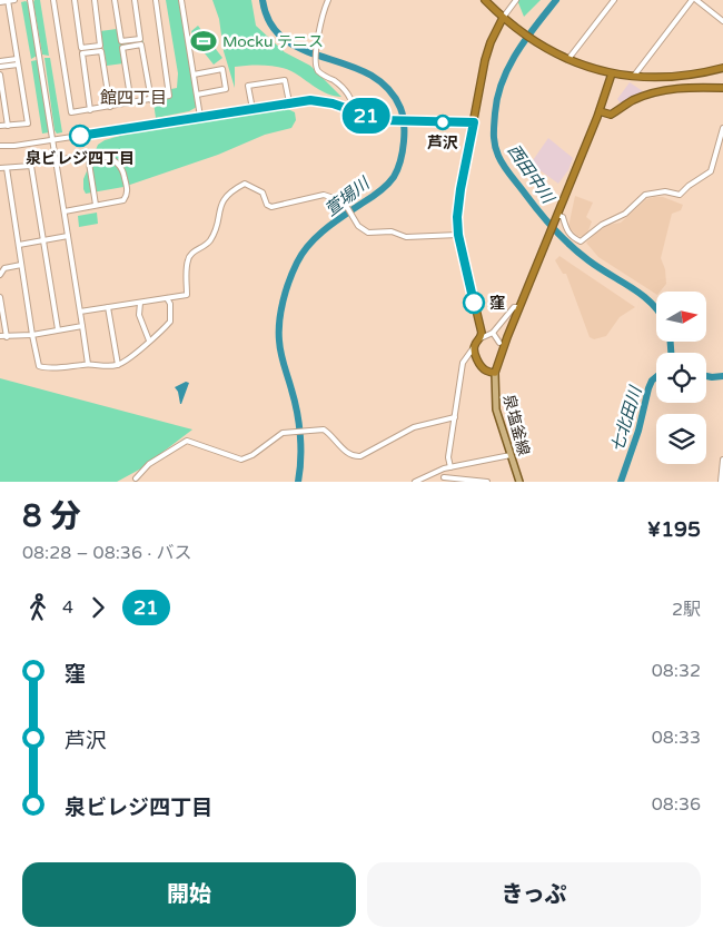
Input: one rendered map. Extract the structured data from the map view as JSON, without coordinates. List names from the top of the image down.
{
  "streets": {
    "main road": ["泉塩釜線"]
  },
  "districts": ["館四丁目"],
  "water": ["西田中川", "萱場川", "七北田川"],
  "places": {
    "sports": ["Mocku テニス"],
    "other": ["芦沢", "泉ビレジ四丁目", "窪"]
  },
  "lines": ["bus line 21"],
  "north": "right",
  "page": {
    "on_map": "21",
    "heading": ["8 分", "08:28 – 08:36 · バス", "¥195"],
    "legs": ["4", "21", "2駅"],
    "list": [
      {
        "name": "窪",
        "value": "08:32"
      },
      {
        "name": "芦沢",
        "value": "08:33"
      },
      {
        "name": "泉ビレジ四丁目",
        "value": "08:36"
      }
    ],
    "buttons": ["開始", "きっぷ"]
  }
}
